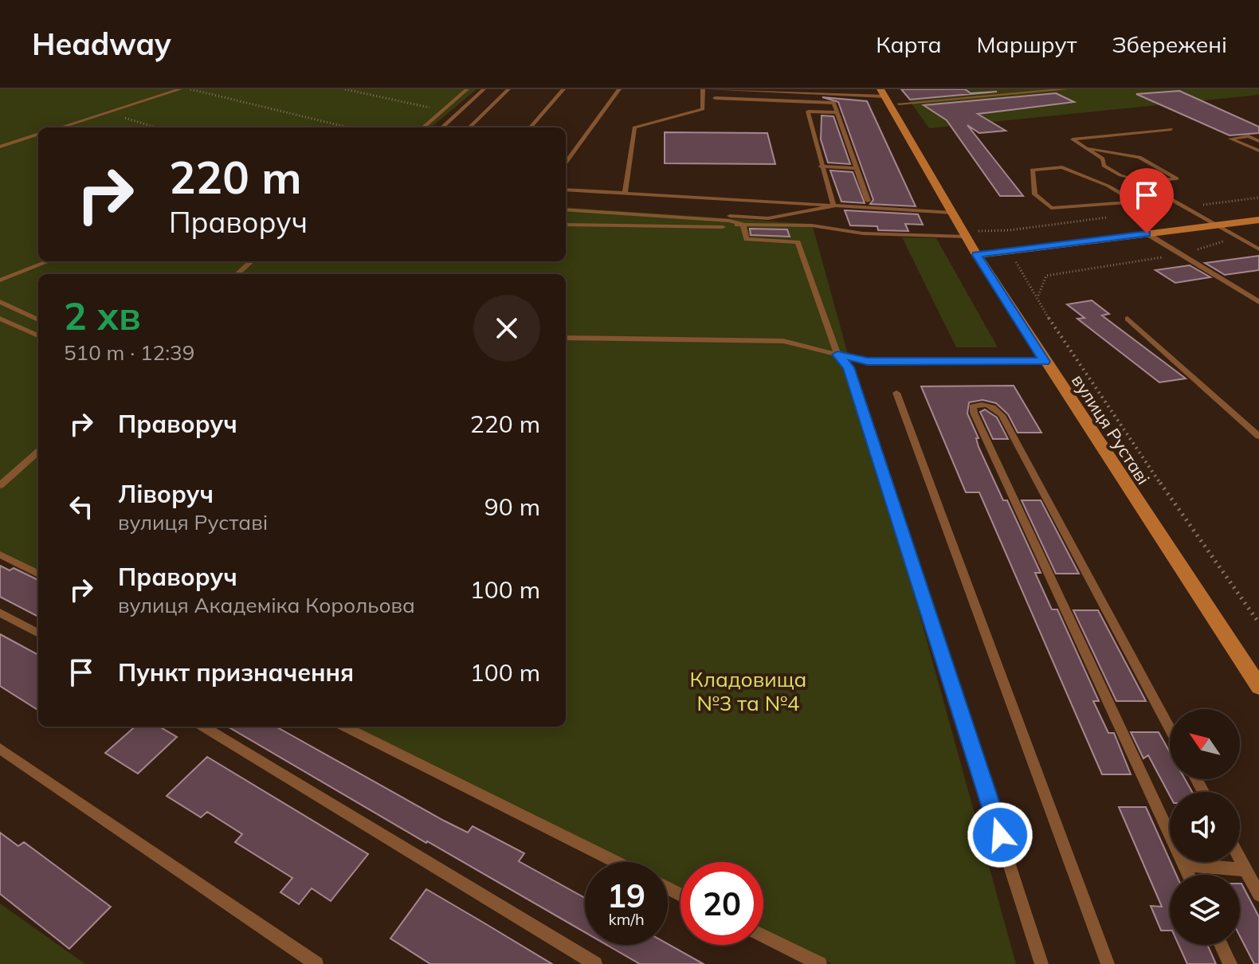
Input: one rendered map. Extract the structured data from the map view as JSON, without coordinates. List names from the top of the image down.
{
  "streets": {
    "main road": ["вулиця Руставі"]
  },
  "parks": ["Кладовища №3 та №4"],
  "north": "top left",
  "page": {
    "header": "Headway",
    "nav": ["Карта", "Маршрут", "Збережені"],
    "turn": ["220 m", "Праворуч"],
    "heading": ["2 хв", "510 m · 12:39"],
    "list": [
      {
        "name": "Праворуч",
        "value": "220 m"
      },
      {
        "name": "Ліворуч",
        "note": "вулиця Руставі",
        "value": "90 m"
      },
      {
        "name": "Праворуч",
        "note": "вулиця Академіка Корольова",
        "value": "100 m"
      },
      {
        "name": "Пункт призначення",
        "value": "100 m"
      }
    ],
    "speed": "19 km/h",
    "limit": "20"
  }
}
